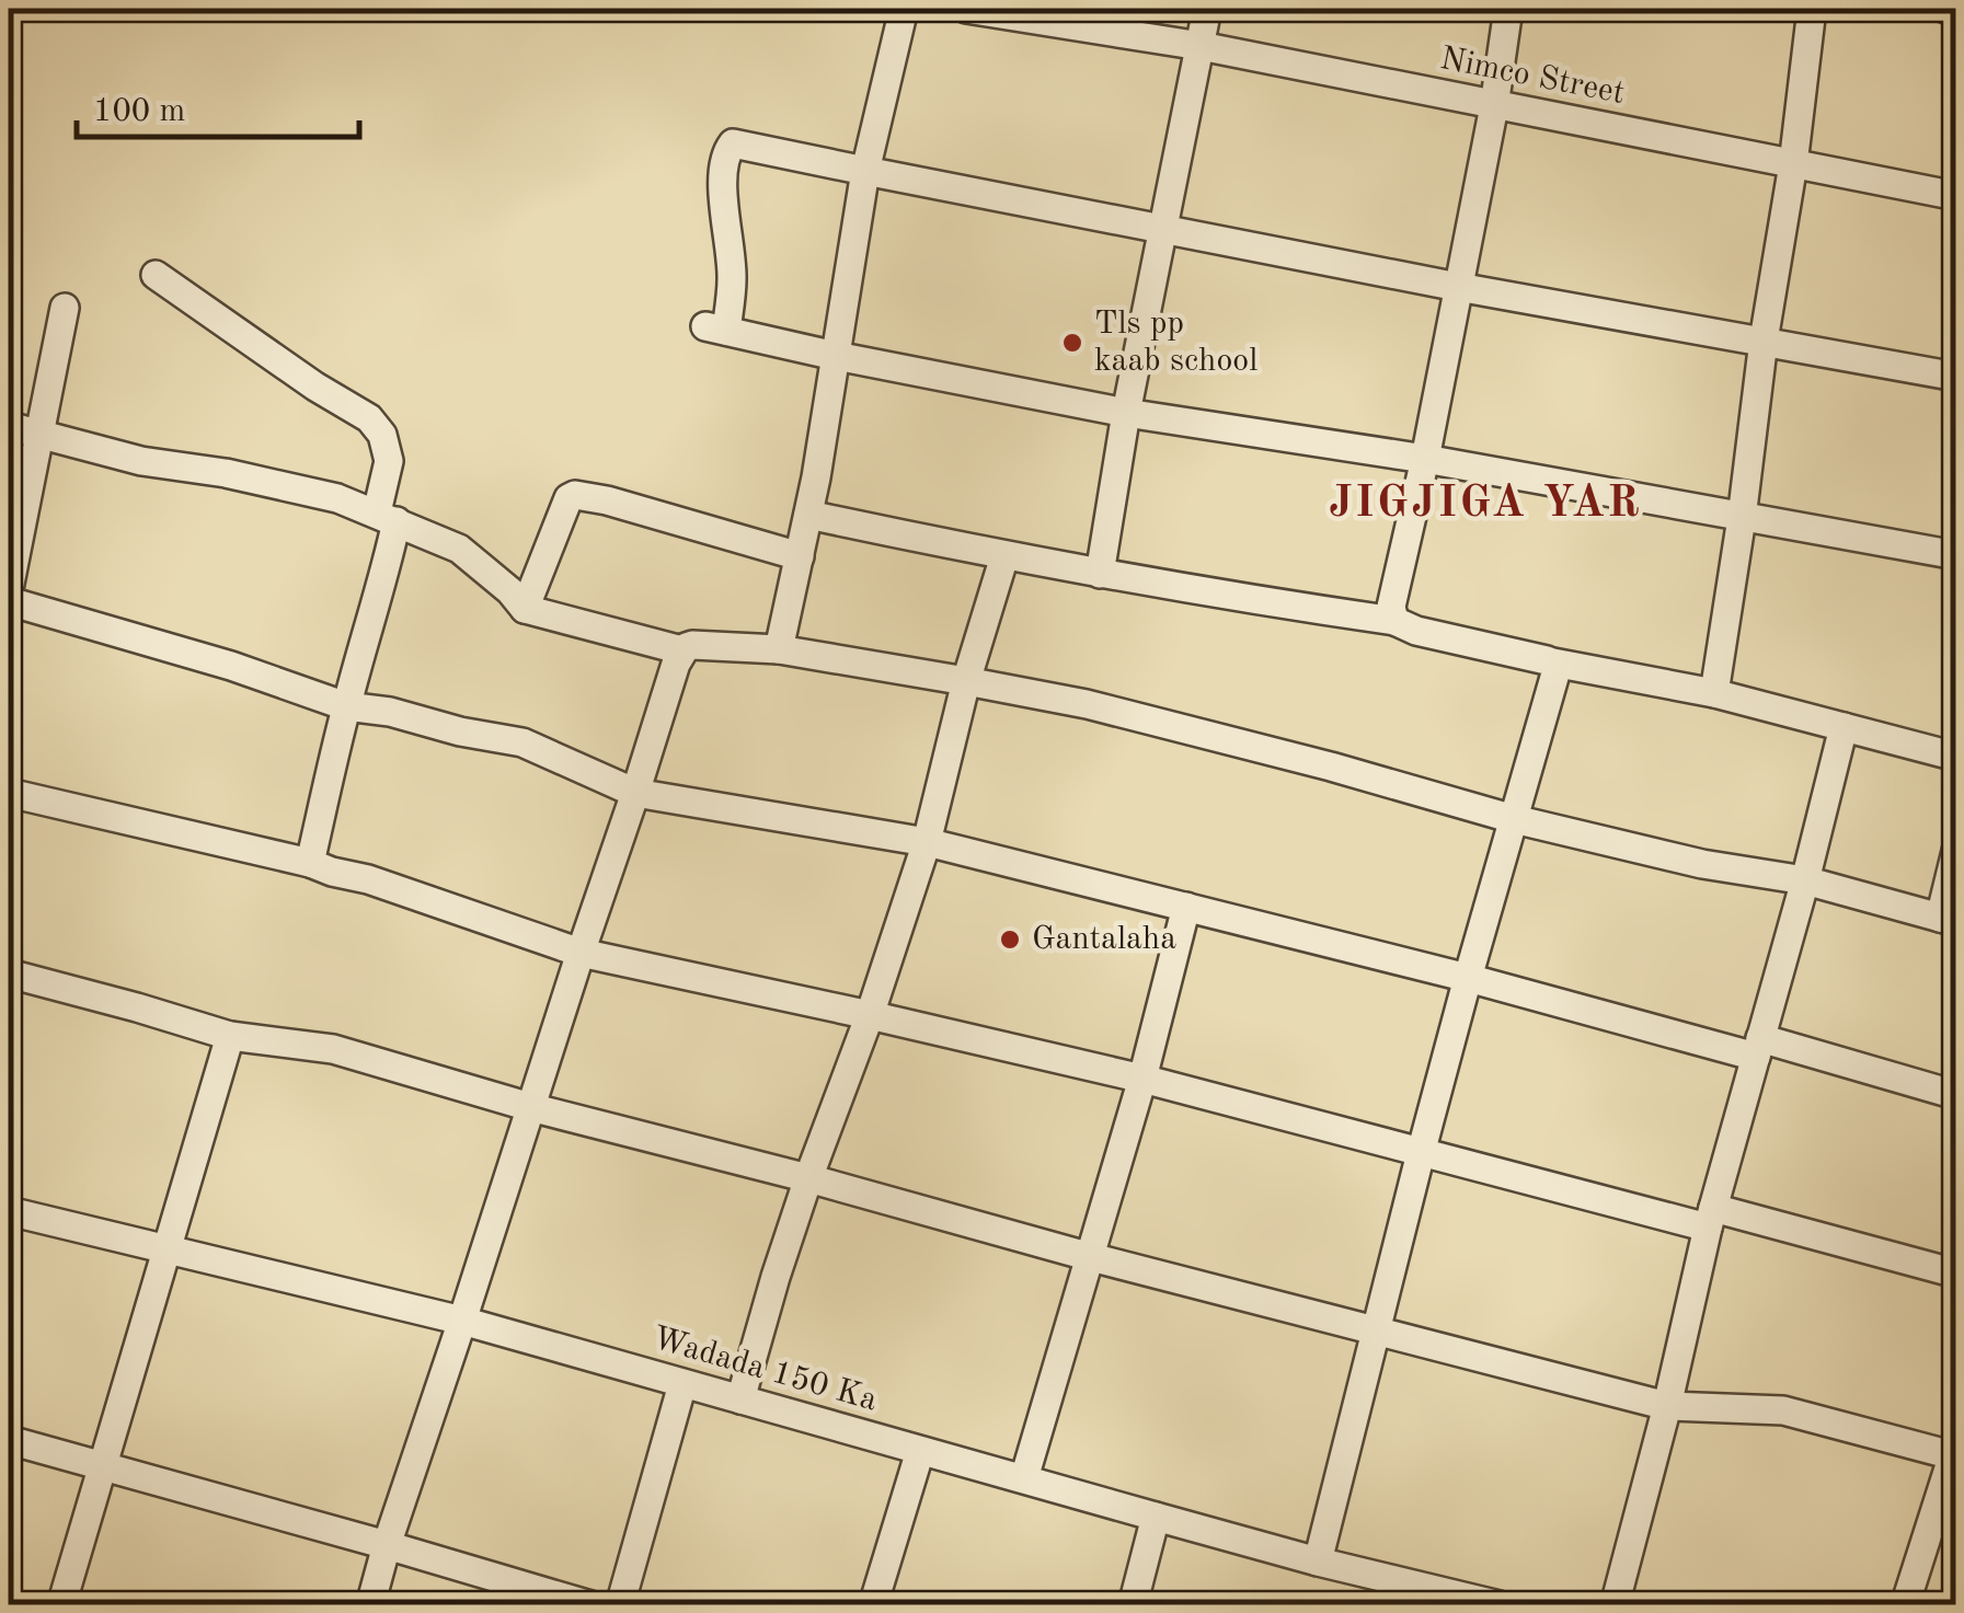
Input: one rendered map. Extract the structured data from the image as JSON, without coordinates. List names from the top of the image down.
{
  "streets": {
    "street": ["Nimco Street", "Wadada 150 Ka"]
  },
  "districts": ["JIGJIGA YAR"],
  "places": ["Tls pp kaab school", "Gantalaha"],
  "scale_bar": "100 m"
}
